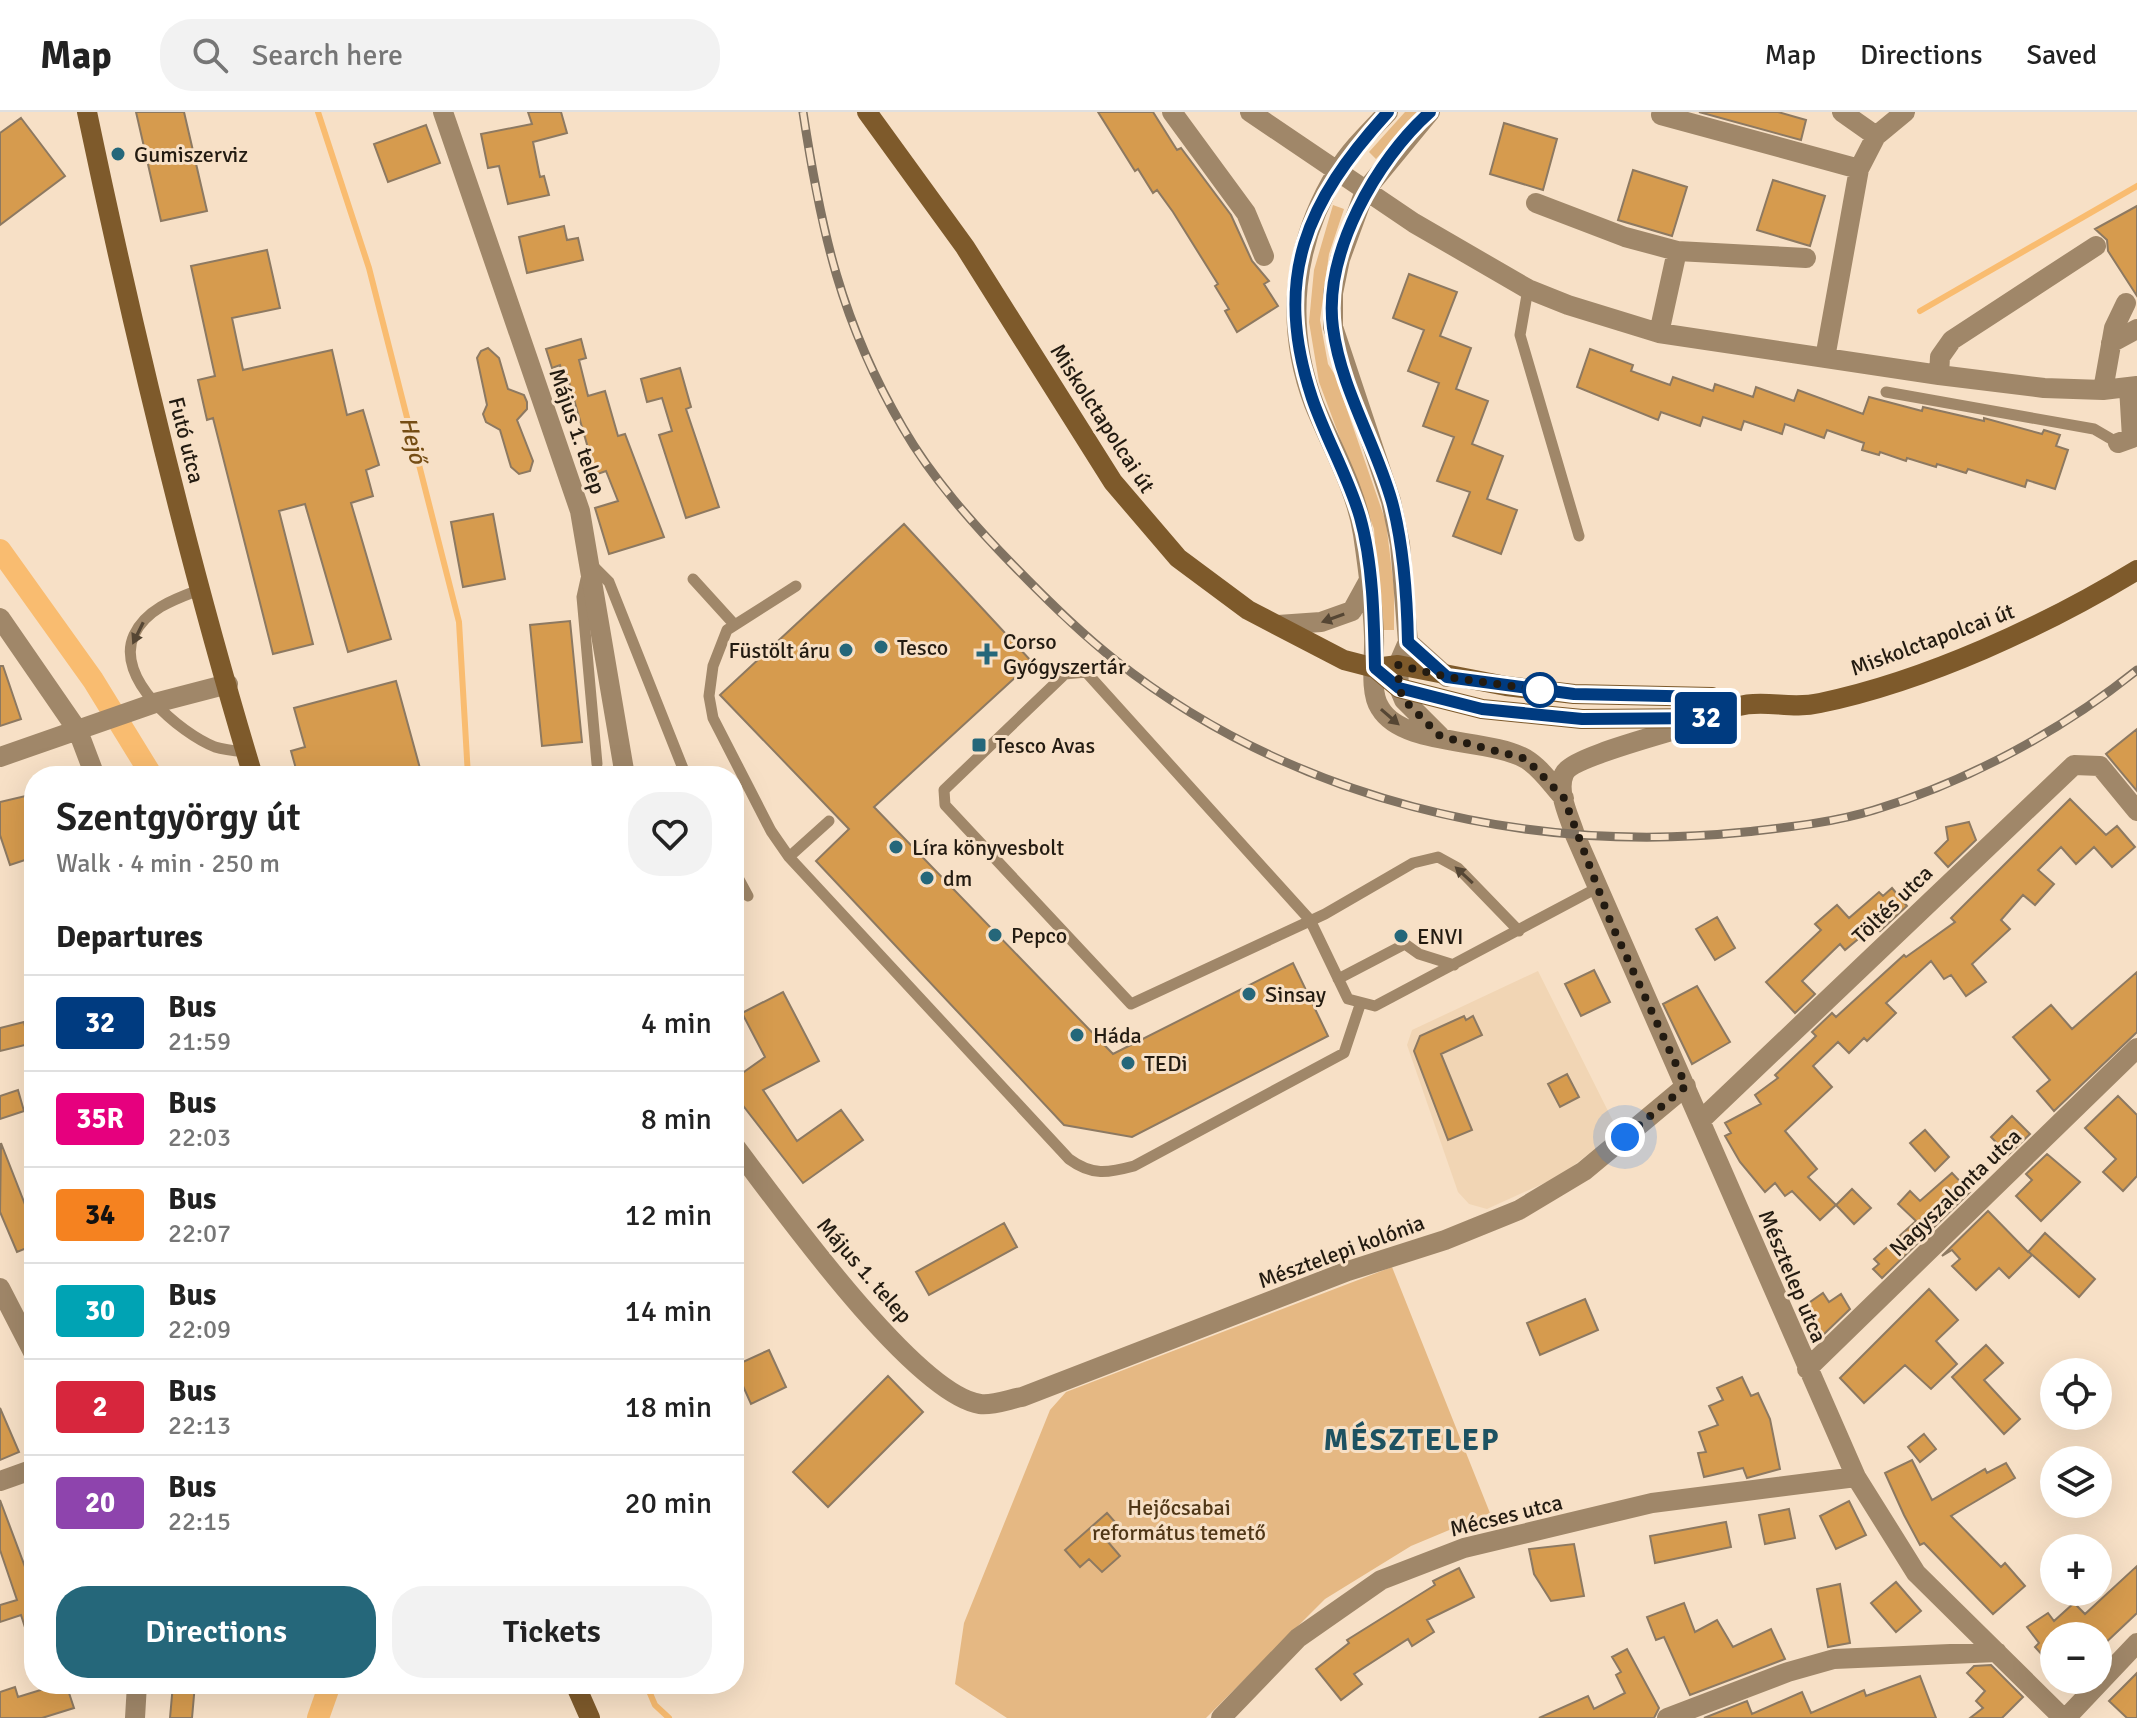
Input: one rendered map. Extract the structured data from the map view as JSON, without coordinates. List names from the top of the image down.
{
  "streets": {
    "street": [
      "Miskolctapolcai út",
      "Május 1. telep",
      "Futó utca",
      "Töltés utca",
      "Nagyszalonta utca",
      "Mésztelepi kolónia",
      "Mésztelep utca",
      "Mécses utca"
    ]
  },
  "crossings": [
    ["Miskolctapolcai út", "Mésztelep utca"],
    ["Május 1. telep", "Mésztelepi kolónia"],
    ["Töltés utca", "Mésztelep utca"],
    ["Nagyszalonta utca", "Mésztelep utca"],
    ["Mésztelepi kolónia", "Mésztelep utca"],
    ["Mésztelep utca", "Mécses utca"]
  ],
  "districts": ["MÉSZTELEP"],
  "water": ["Hejő"],
  "parks": ["Hejőcsabai református temető"],
  "places": {
    "other": [
      "Gumiszerviz",
      "Tesco",
      "Füstölt áru",
      "Líra könyvesbolt",
      "dm",
      "Pepco",
      "ENVI",
      "Sinsay",
      "Háda",
      "TEDi"
    ],
    "health": ["Corso Gyógyszertár"],
    "transit": ["Tesco Avas"]
  },
  "lines": ["bus line 32"],
  "page": {
    "header": "Map",
    "search": "Search here",
    "nav": ["Map", "Directions", "Saved"],
    "on_map": "32",
    "heading": [
      ["Szentgyörgy út", "Walk · 4 min · 250 m"],
      "Departures"
    ],
    "list": [
      {
        "mark": "32",
        "name": "Bus",
        "note": "21:59",
        "value": "4 min"
      },
      {
        "mark": "35R",
        "name": "Bus",
        "note": "22:03",
        "value": "8 min"
      },
      {
        "mark": "34",
        "name": "Bus",
        "note": "22:07",
        "value": "12 min"
      },
      {
        "mark": "30",
        "name": "Bus",
        "note": "22:09",
        "value": "14 min"
      },
      {
        "mark": "2",
        "name": "Bus",
        "note": "22:13",
        "value": "18 min"
      },
      {
        "mark": "20",
        "name": "Bus",
        "note": "22:15",
        "value": "20 min"
      }
    ],
    "map_buttons": ["+", "−"],
    "buttons": ["Directions", "Tickets"]
  }
}
